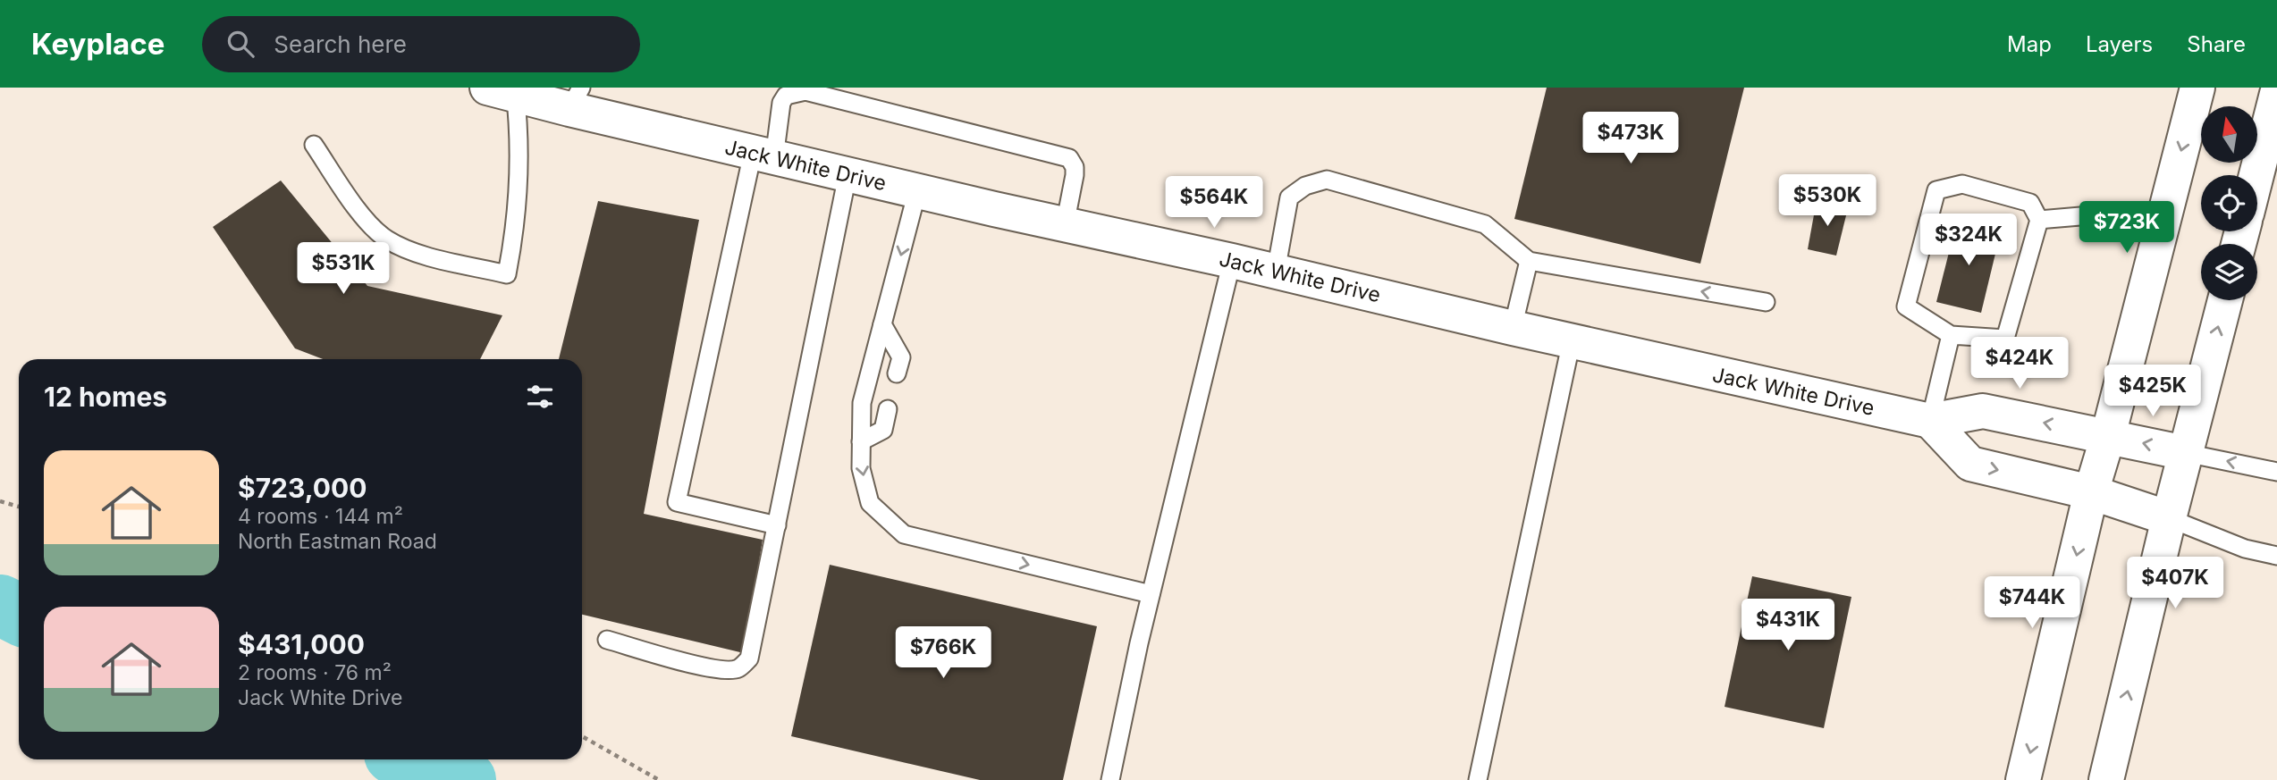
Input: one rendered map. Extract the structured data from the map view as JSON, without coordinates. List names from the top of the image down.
{
  "streets": {
    "street": ["Jack White Drive"]
  },
  "north": "top",
  "page": {
    "header": "Keyplace",
    "search": "Search here",
    "nav": ["Map", "Layers", "Share"],
    "price": [
      "$473K",
      "$530K",
      "$564K",
      "$723K",
      "$324K",
      "$531K",
      "$424K",
      "$425K",
      "$407K",
      "$744K",
      "$431K",
      "$766K"
    ],
    "heading": "12 homes",
    "list": [
      {
        "name": "$723,000",
        "note": "4 rooms · 144 m² · North Eastman Road"
      },
      {
        "name": "$431,000",
        "note": "2 rooms · 76 m² · Jack White Drive"
      }
    ]
  }
}
